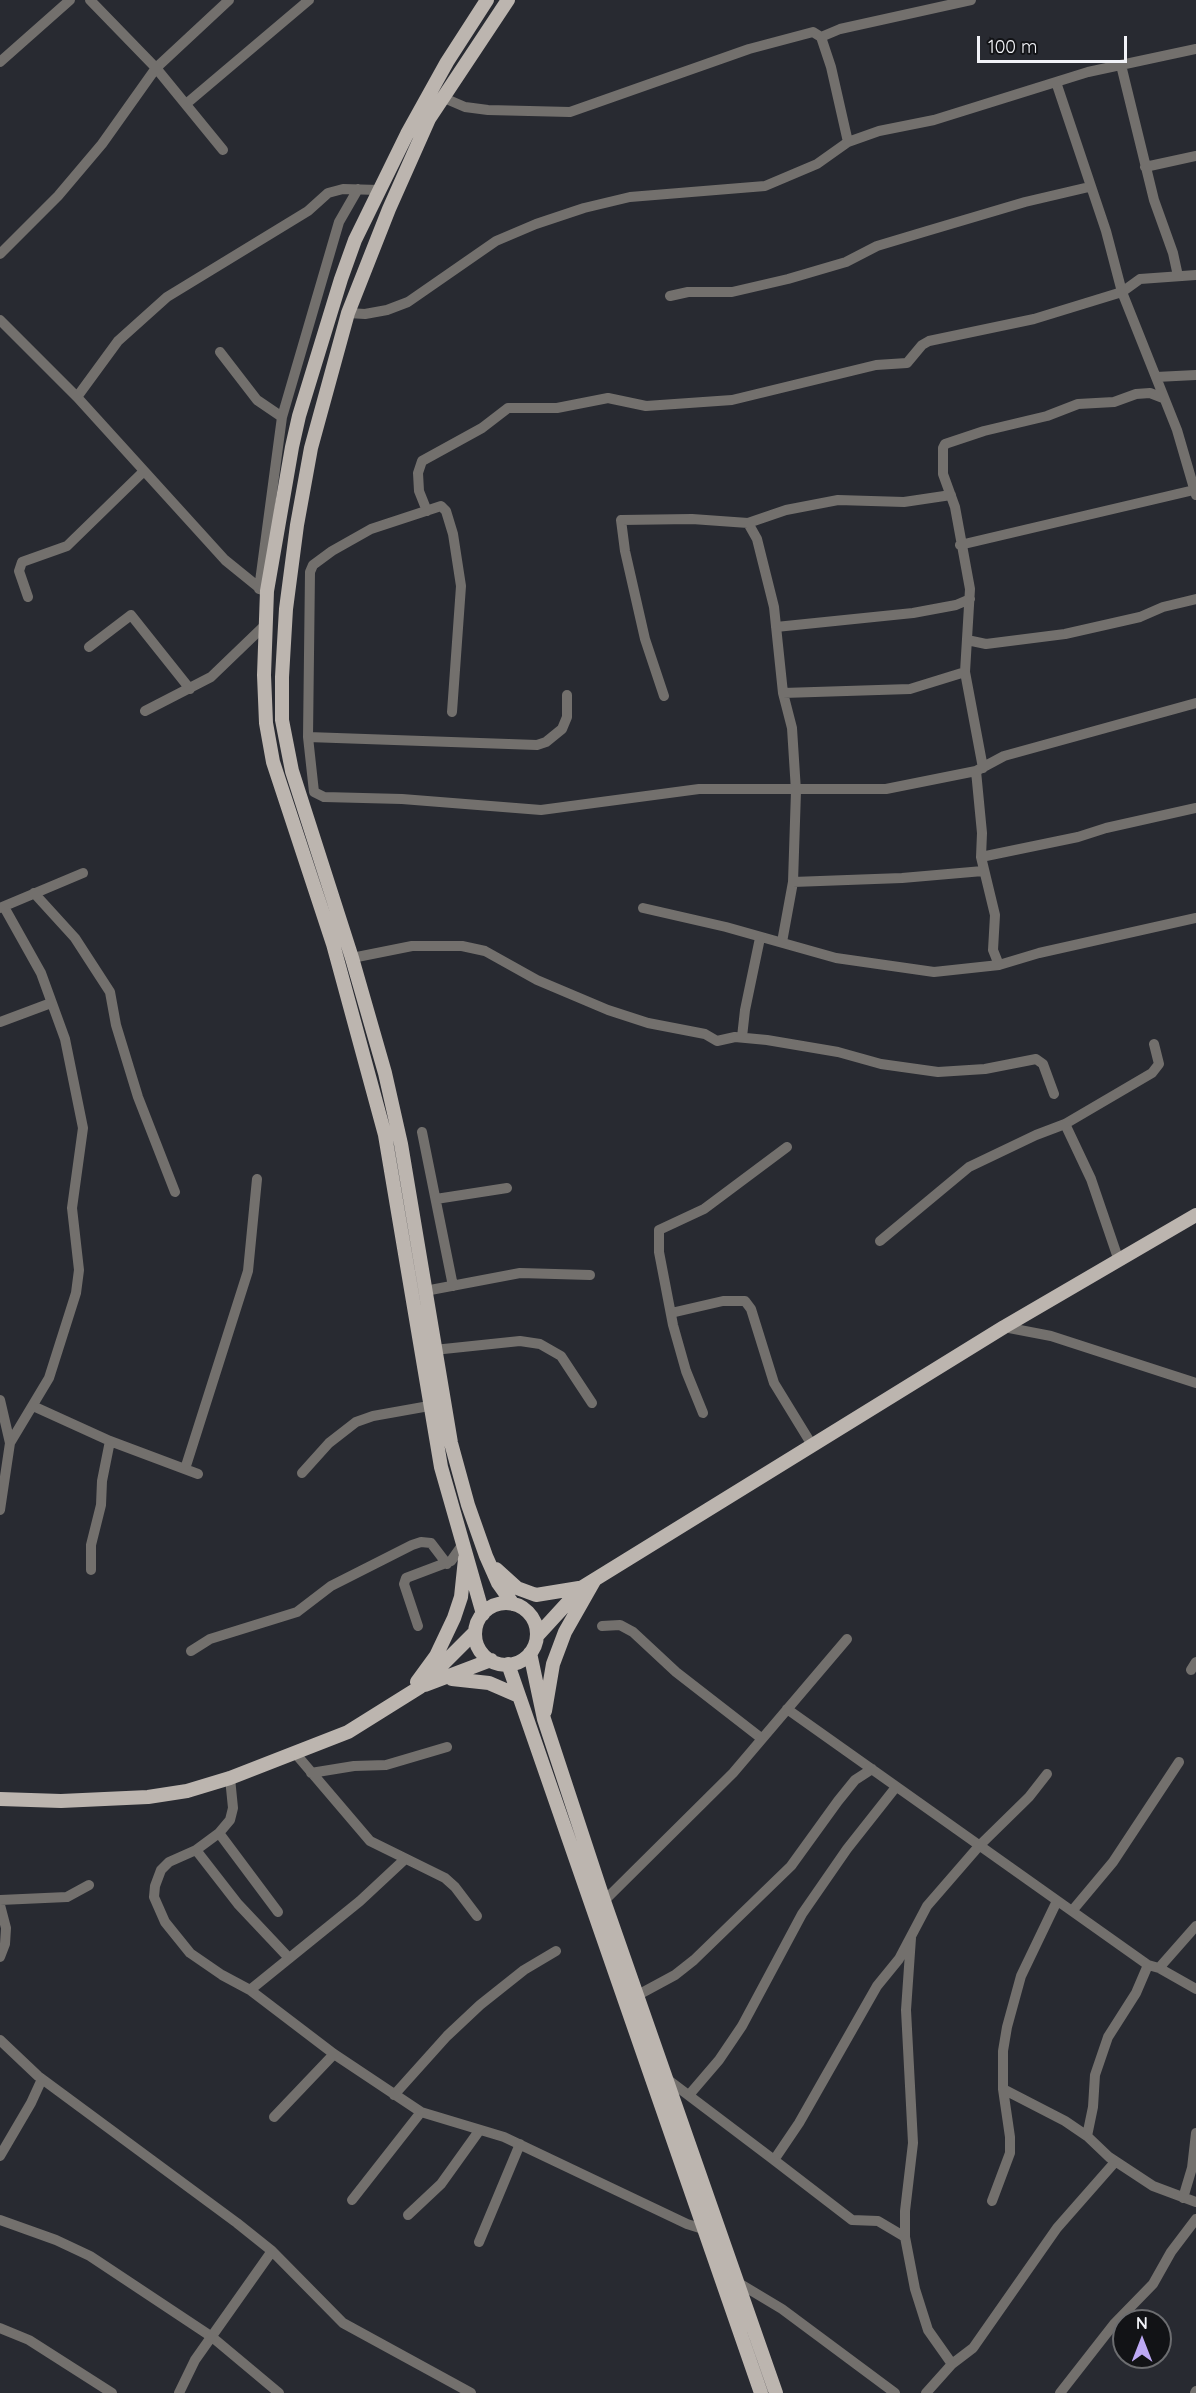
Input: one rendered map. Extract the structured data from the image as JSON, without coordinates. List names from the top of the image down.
{
  "scale_bar": "100 m",
  "north": "top"
}
